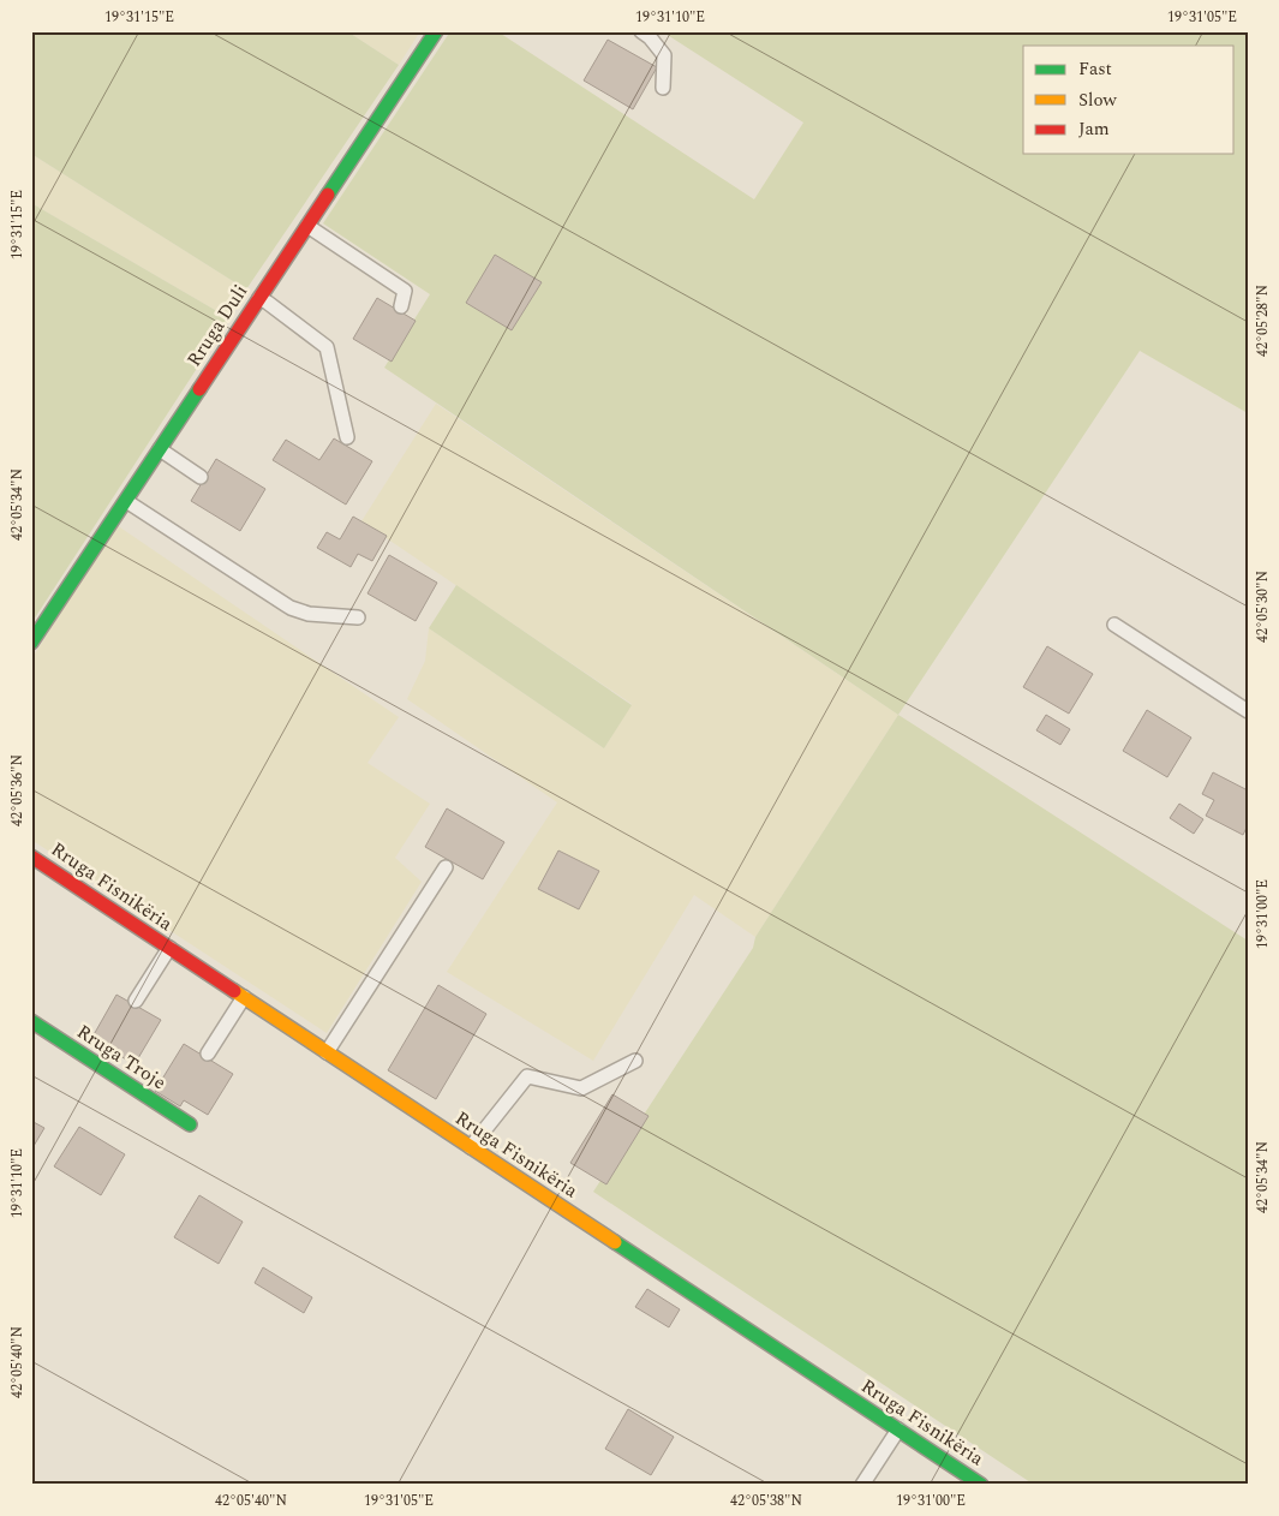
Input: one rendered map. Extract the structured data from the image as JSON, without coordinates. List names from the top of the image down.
{
  "streets": {
    "street": ["Rruga Duli", "Rruga Fisnikëria", "Rruga Troje"]
  },
  "legend": ["Fast", "Slow", "Jam"],
  "coordinates": [
    "19°31'15\"E",
    "19°31'10\"E",
    "19°31'05\"E",
    "42°05'28\"N",
    "42°05'34\"N",
    "42°05'30\"N",
    "42°05'36\"N",
    "19°31'00\"E",
    "42°05'40\"N",
    "42°05'38\"N"
  ]
}
